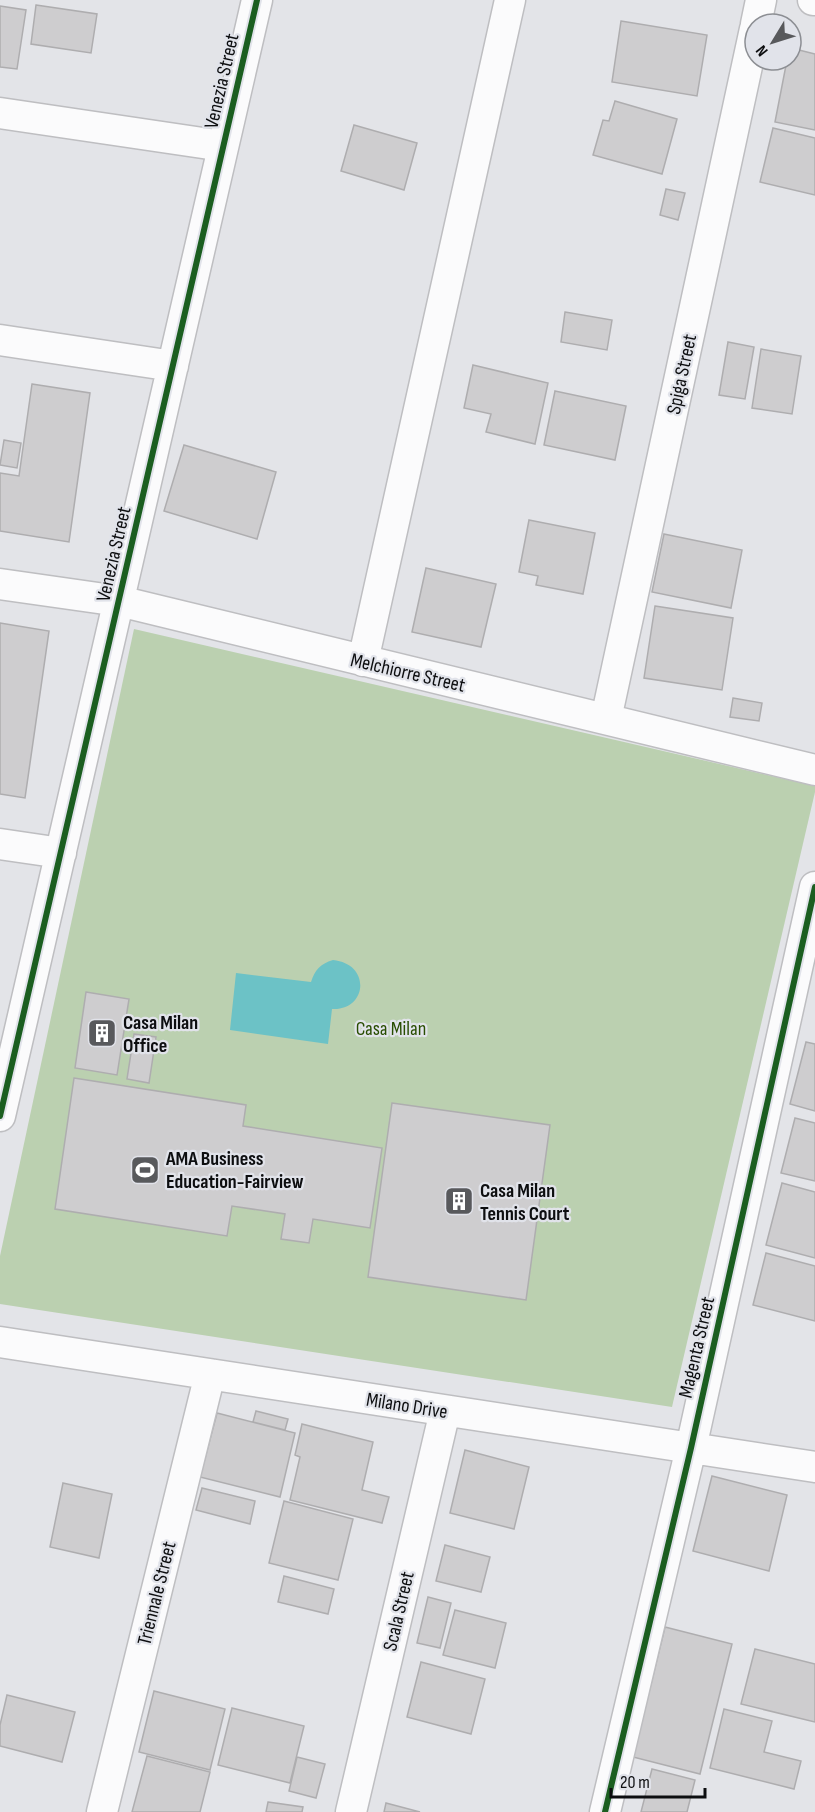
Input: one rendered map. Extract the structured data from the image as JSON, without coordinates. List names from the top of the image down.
{
  "streets": {
    "street": [
      "Venezia Street",
      "Spiga Street",
      "Melchiorre Street",
      "Magenta Street",
      "Milano Drive",
      "Triennale Street",
      "Scala Street"
    ]
  },
  "crossings": [
    ["Venezia Street", "Melchiorre Street"],
    ["Spiga Street", "Melchiorre Street"],
    ["Magenta Street", "Milano Drive"],
    ["Milano Drive", "Triennale Street"],
    ["Milano Drive", "Scala Street"]
  ],
  "parks": ["Casa Milan"],
  "places": {
    "building": ["Casa Milan Office", "Casa Milan Tennis Court"],
    "sports": ["AMA Business Education-Fairview"]
  },
  "scale_bar": "20 m",
  "north": "bottom left"
}
